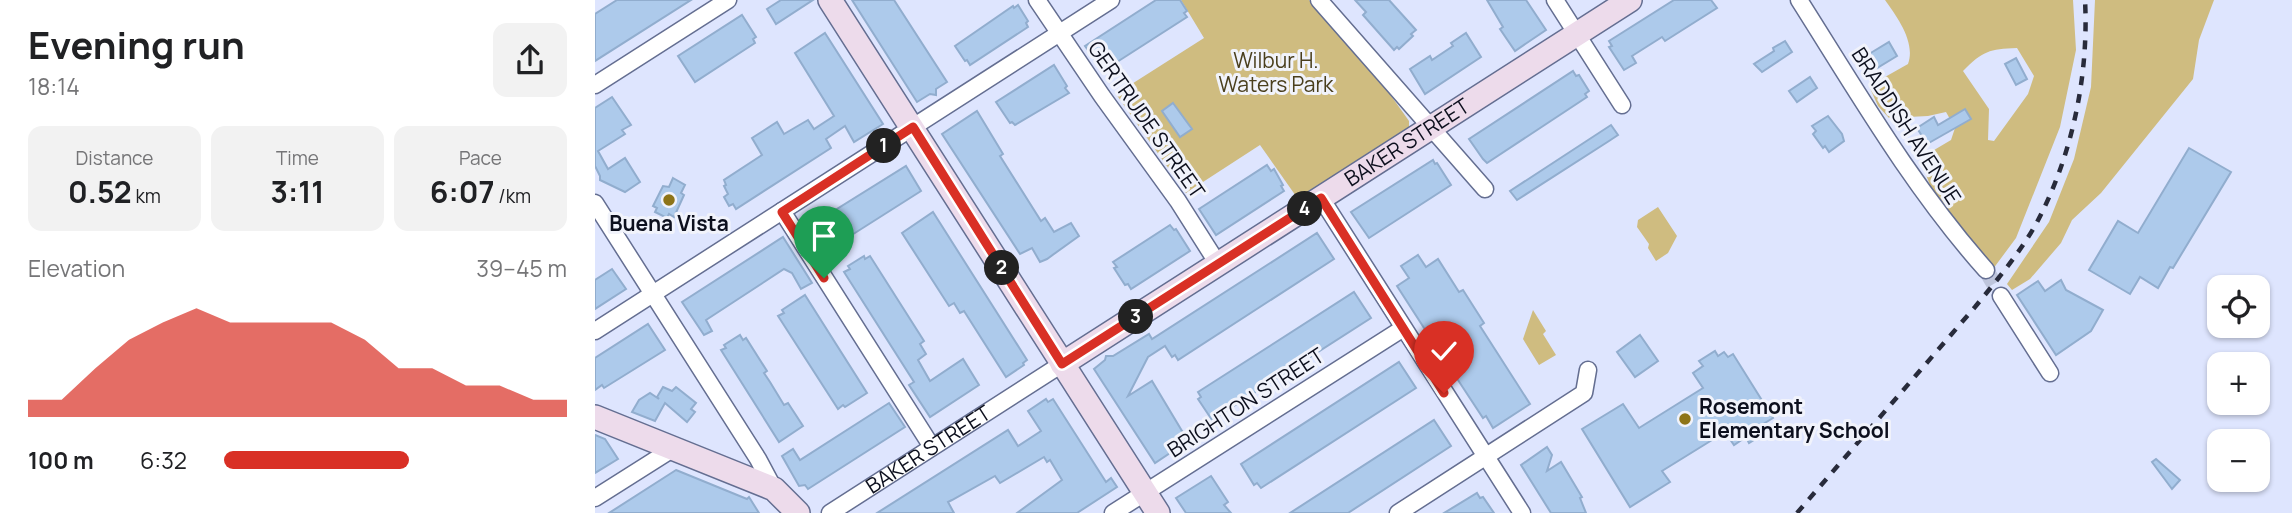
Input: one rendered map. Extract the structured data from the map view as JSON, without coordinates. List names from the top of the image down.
{
  "streets": {
    "street": [
      "GERTRUDE STREET",
      "BRADDISH AVENUE",
      "BAKER STREET",
      "BRIGHTON STREET"
    ]
  },
  "crossings": [
    ["GERTRUDE STREET", "BAKER STREET"]
  ],
  "parks": ["Wilbur H. Waters Park"],
  "places": ["Buena Vista", "Rosemont Elementary School"],
  "page": {
    "heading": ["Evening run", "18:14"],
    "stats": [
      ["Distance", "0.52 km"],
      ["Time", "3:11"],
      ["Pace", "6:07 /km"]
    ],
    "pins": [
      "1",
      "4",
      "2",
      "3"
    ],
    "chart": ["Elevation", "39–45 m"],
    "map_buttons": ["+", "−"],
    "list": [
      {
        "name": "100 m",
        "note": "6:32"
      }
    ]
  }
}
